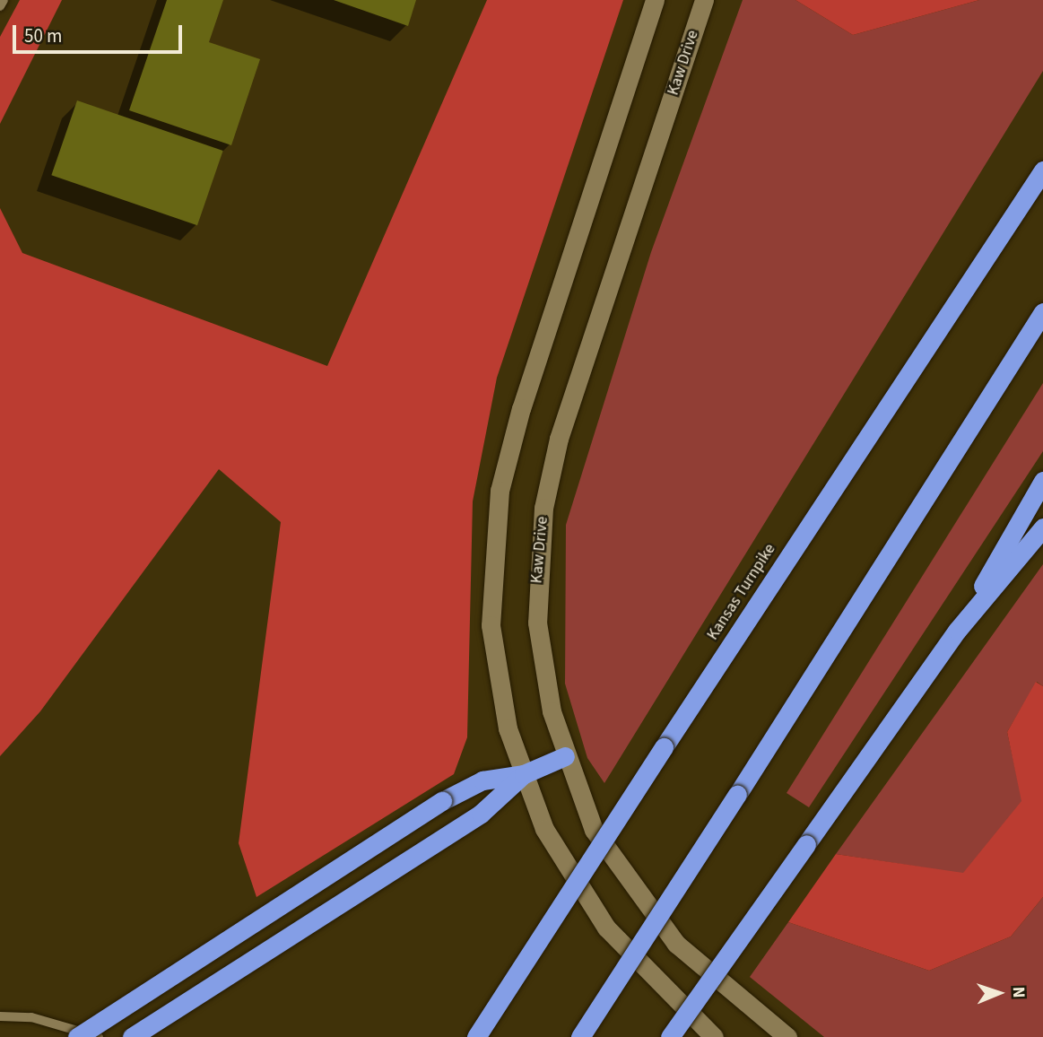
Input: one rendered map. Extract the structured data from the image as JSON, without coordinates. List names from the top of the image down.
{
  "streets": {
    "highway": ["Kansas Turnpike"],
    "main road": ["Kaw Drive"]
  },
  "scale_bar": "50 m",
  "north": "right"
}
